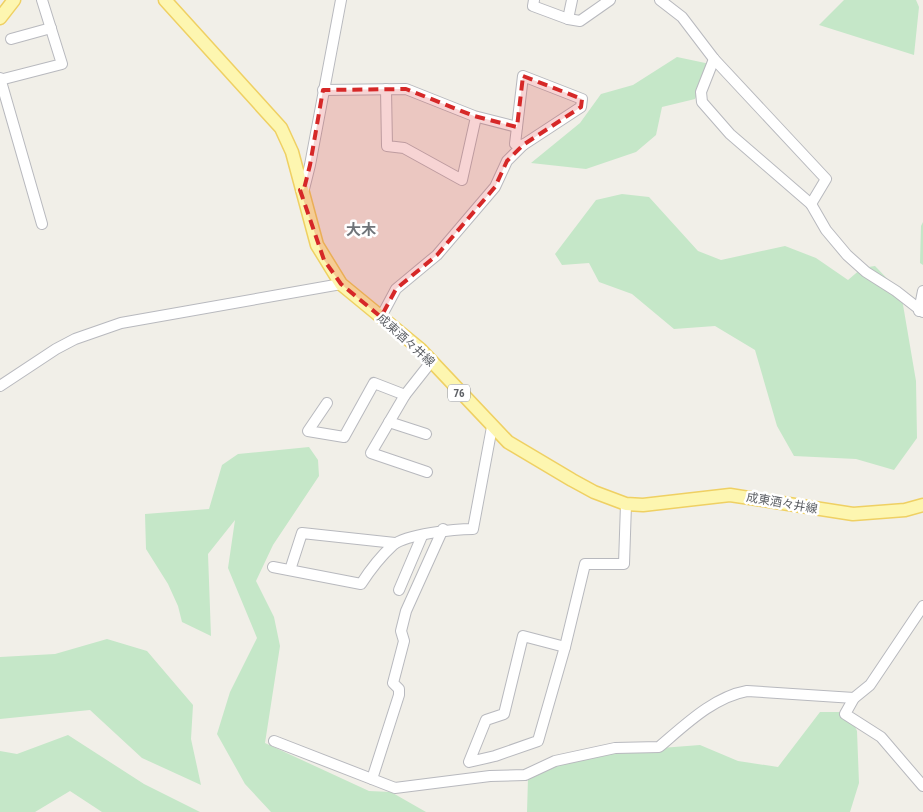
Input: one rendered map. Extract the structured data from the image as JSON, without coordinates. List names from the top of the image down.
{
  "streets": {
    "main road": ["成東酒々井線", "76"]
  },
  "districts": ["大木"]
}
